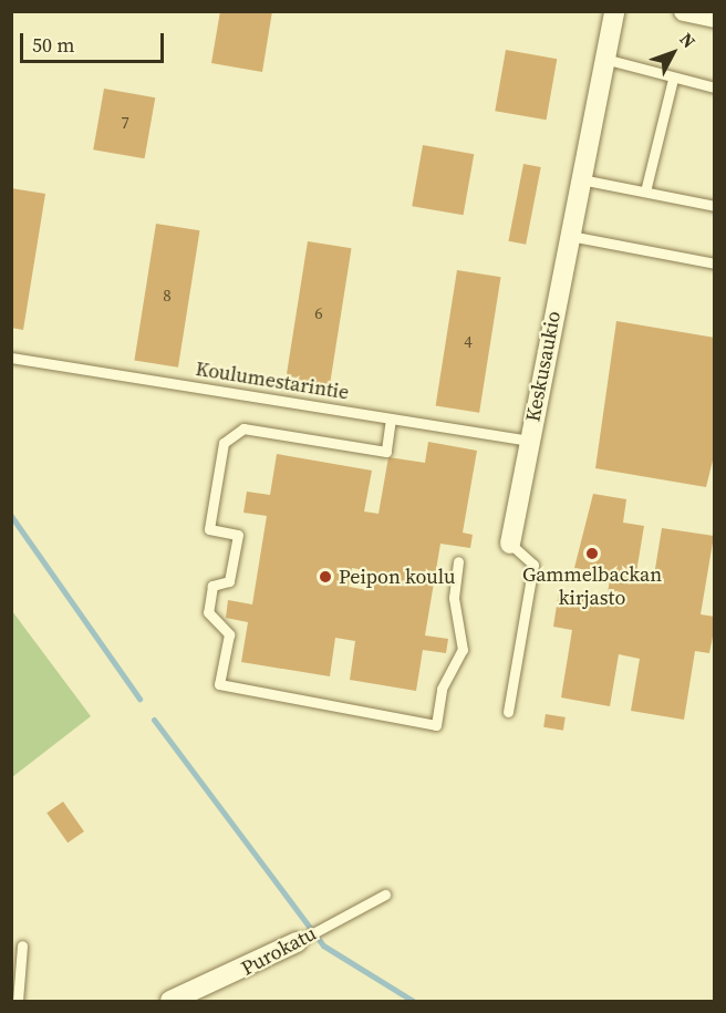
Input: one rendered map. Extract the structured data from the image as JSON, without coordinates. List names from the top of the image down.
{
  "streets": {
    "street": ["Keskusaukio", "Purokatu"],
    "lane": ["Koulumestarintie"]
  },
  "crossings": [
    ["Keskusaukio", "Koulumestarintie"]
  ],
  "places": ["Gammelbackan kirjasto", "Peipon koulu"],
  "house_numbers": [
    "7",
    "8",
    "6",
    "4"
  ],
  "scale_bar": "50 m",
  "north": "top right"
}
